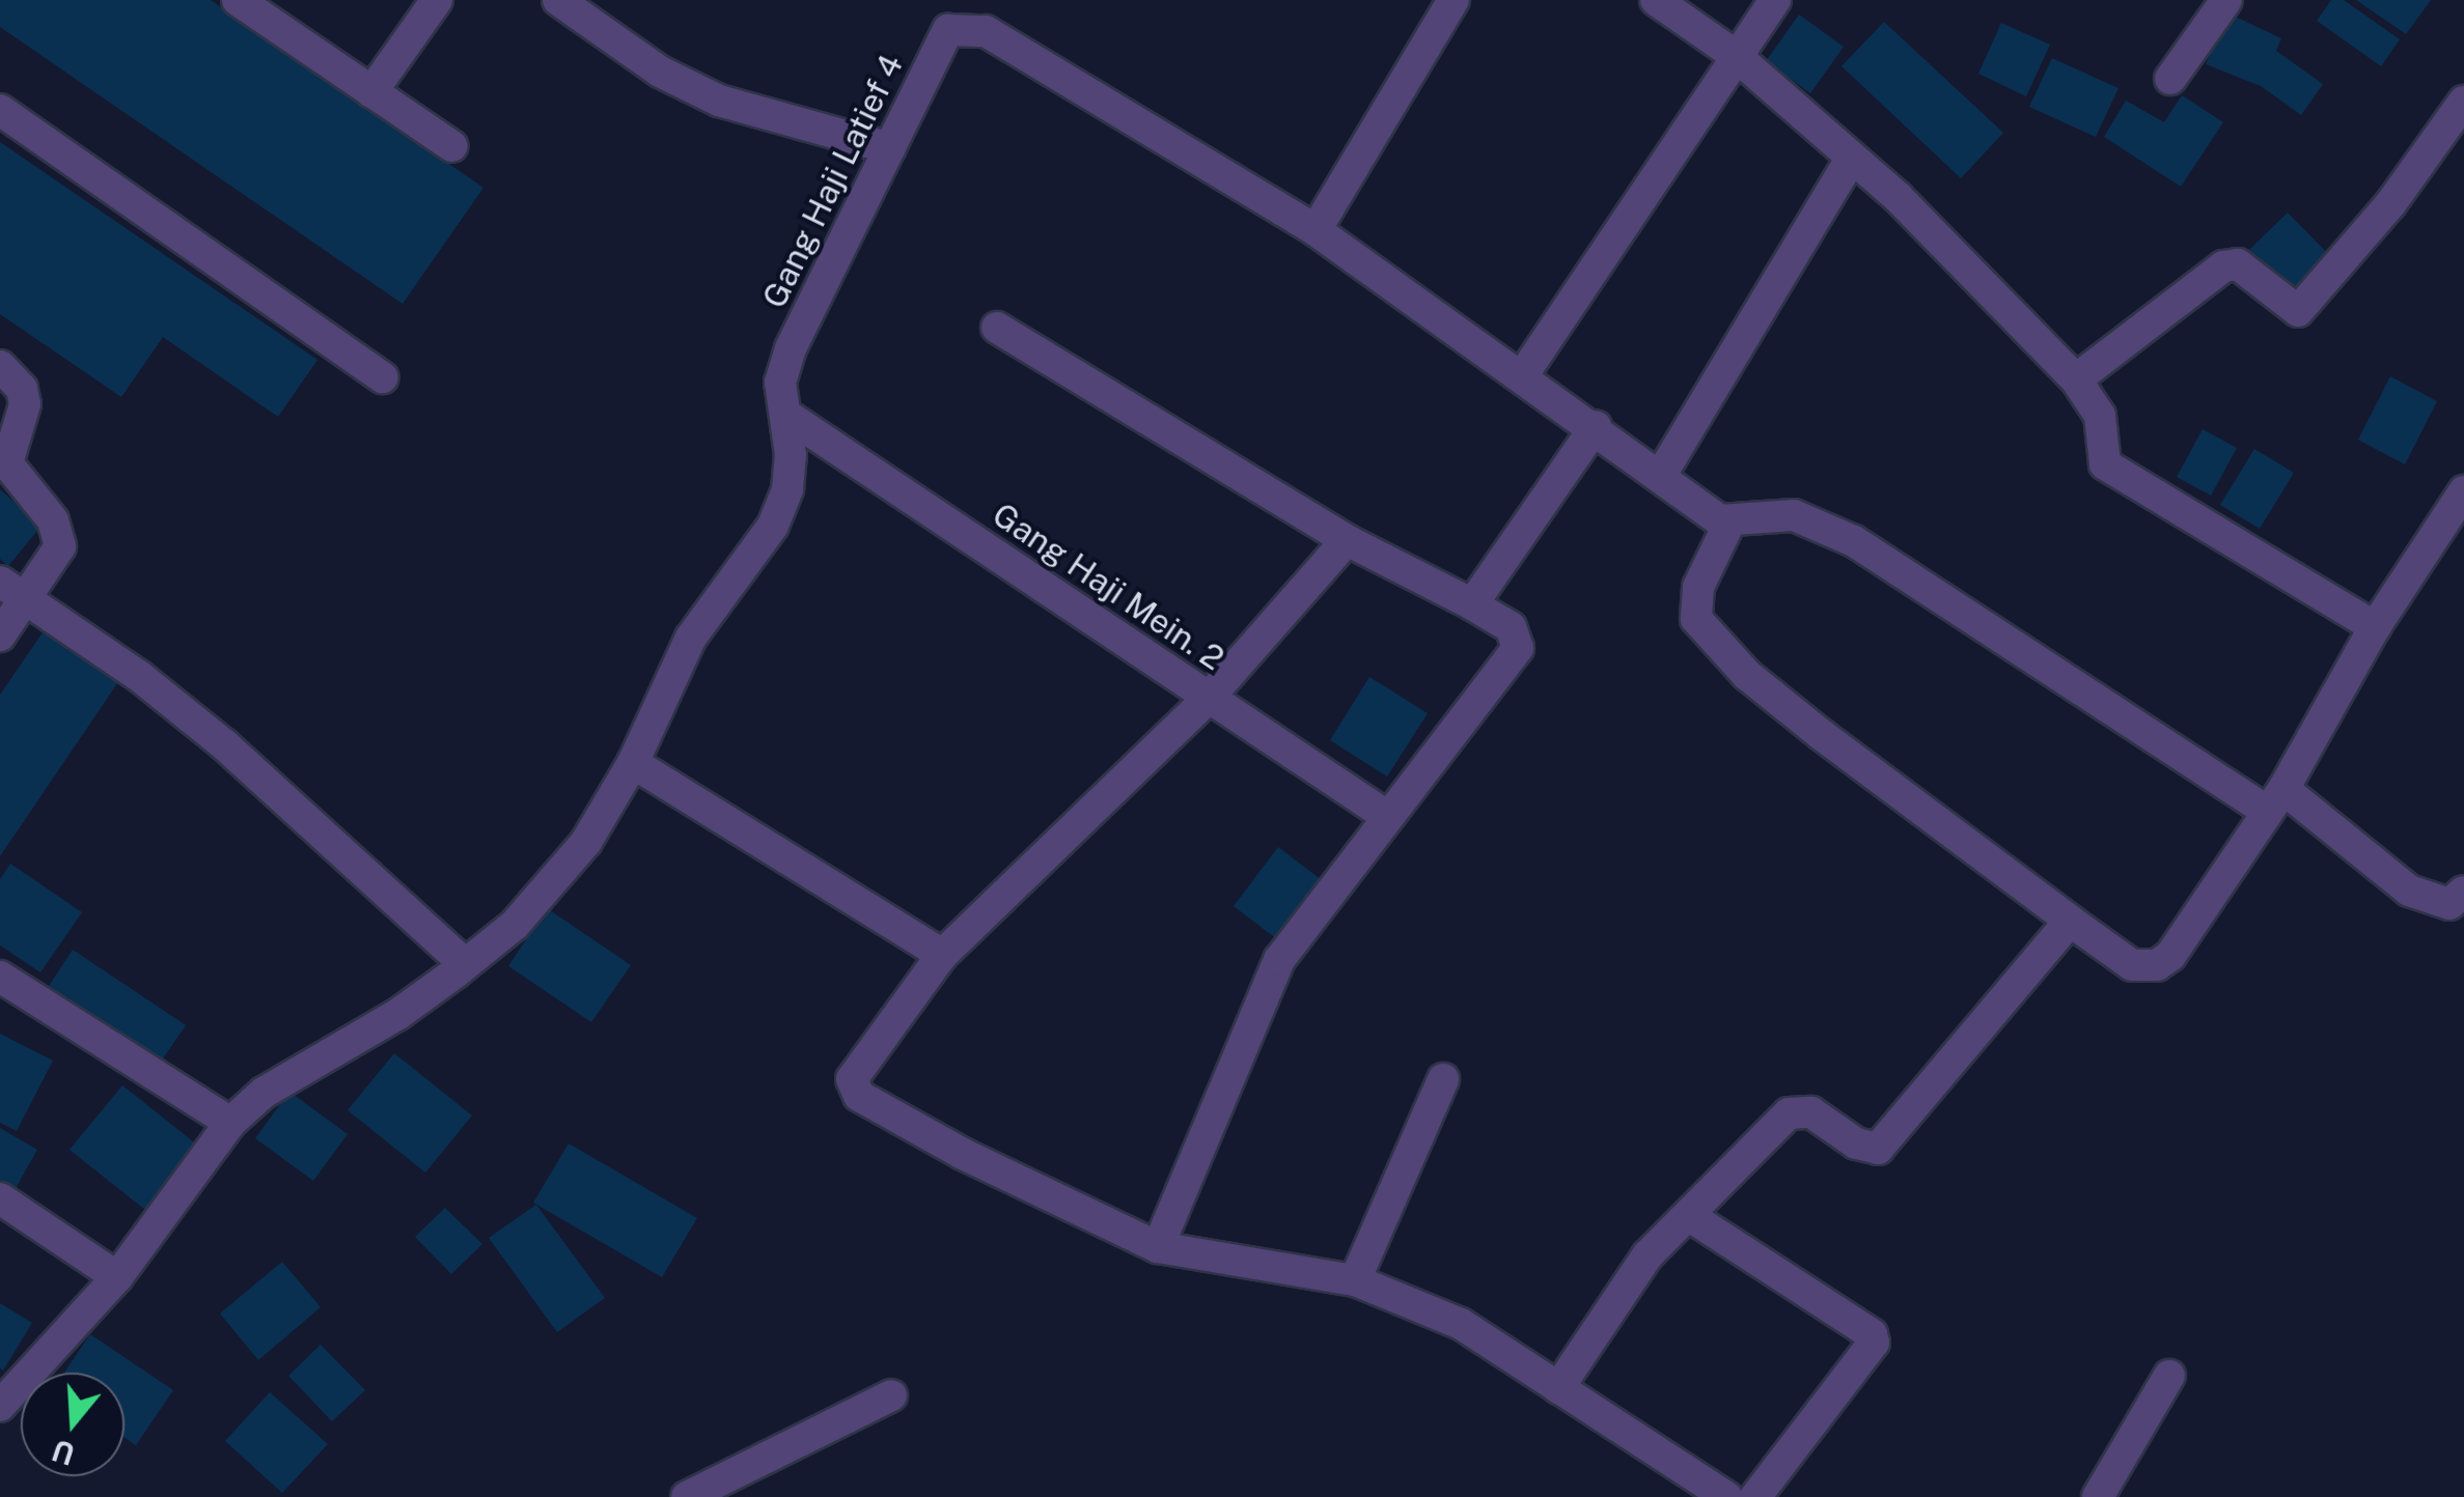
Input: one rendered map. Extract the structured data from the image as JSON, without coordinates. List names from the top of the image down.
{
  "streets": {
    "street": ["Gang Haji Latief 4", "Gang Haji Mein. 2"]
  },
  "crossings": [
    ["Gang Haji Latief 4", "Gang Haji Mein. 2"]
  ],
  "north": "bottom"
}
